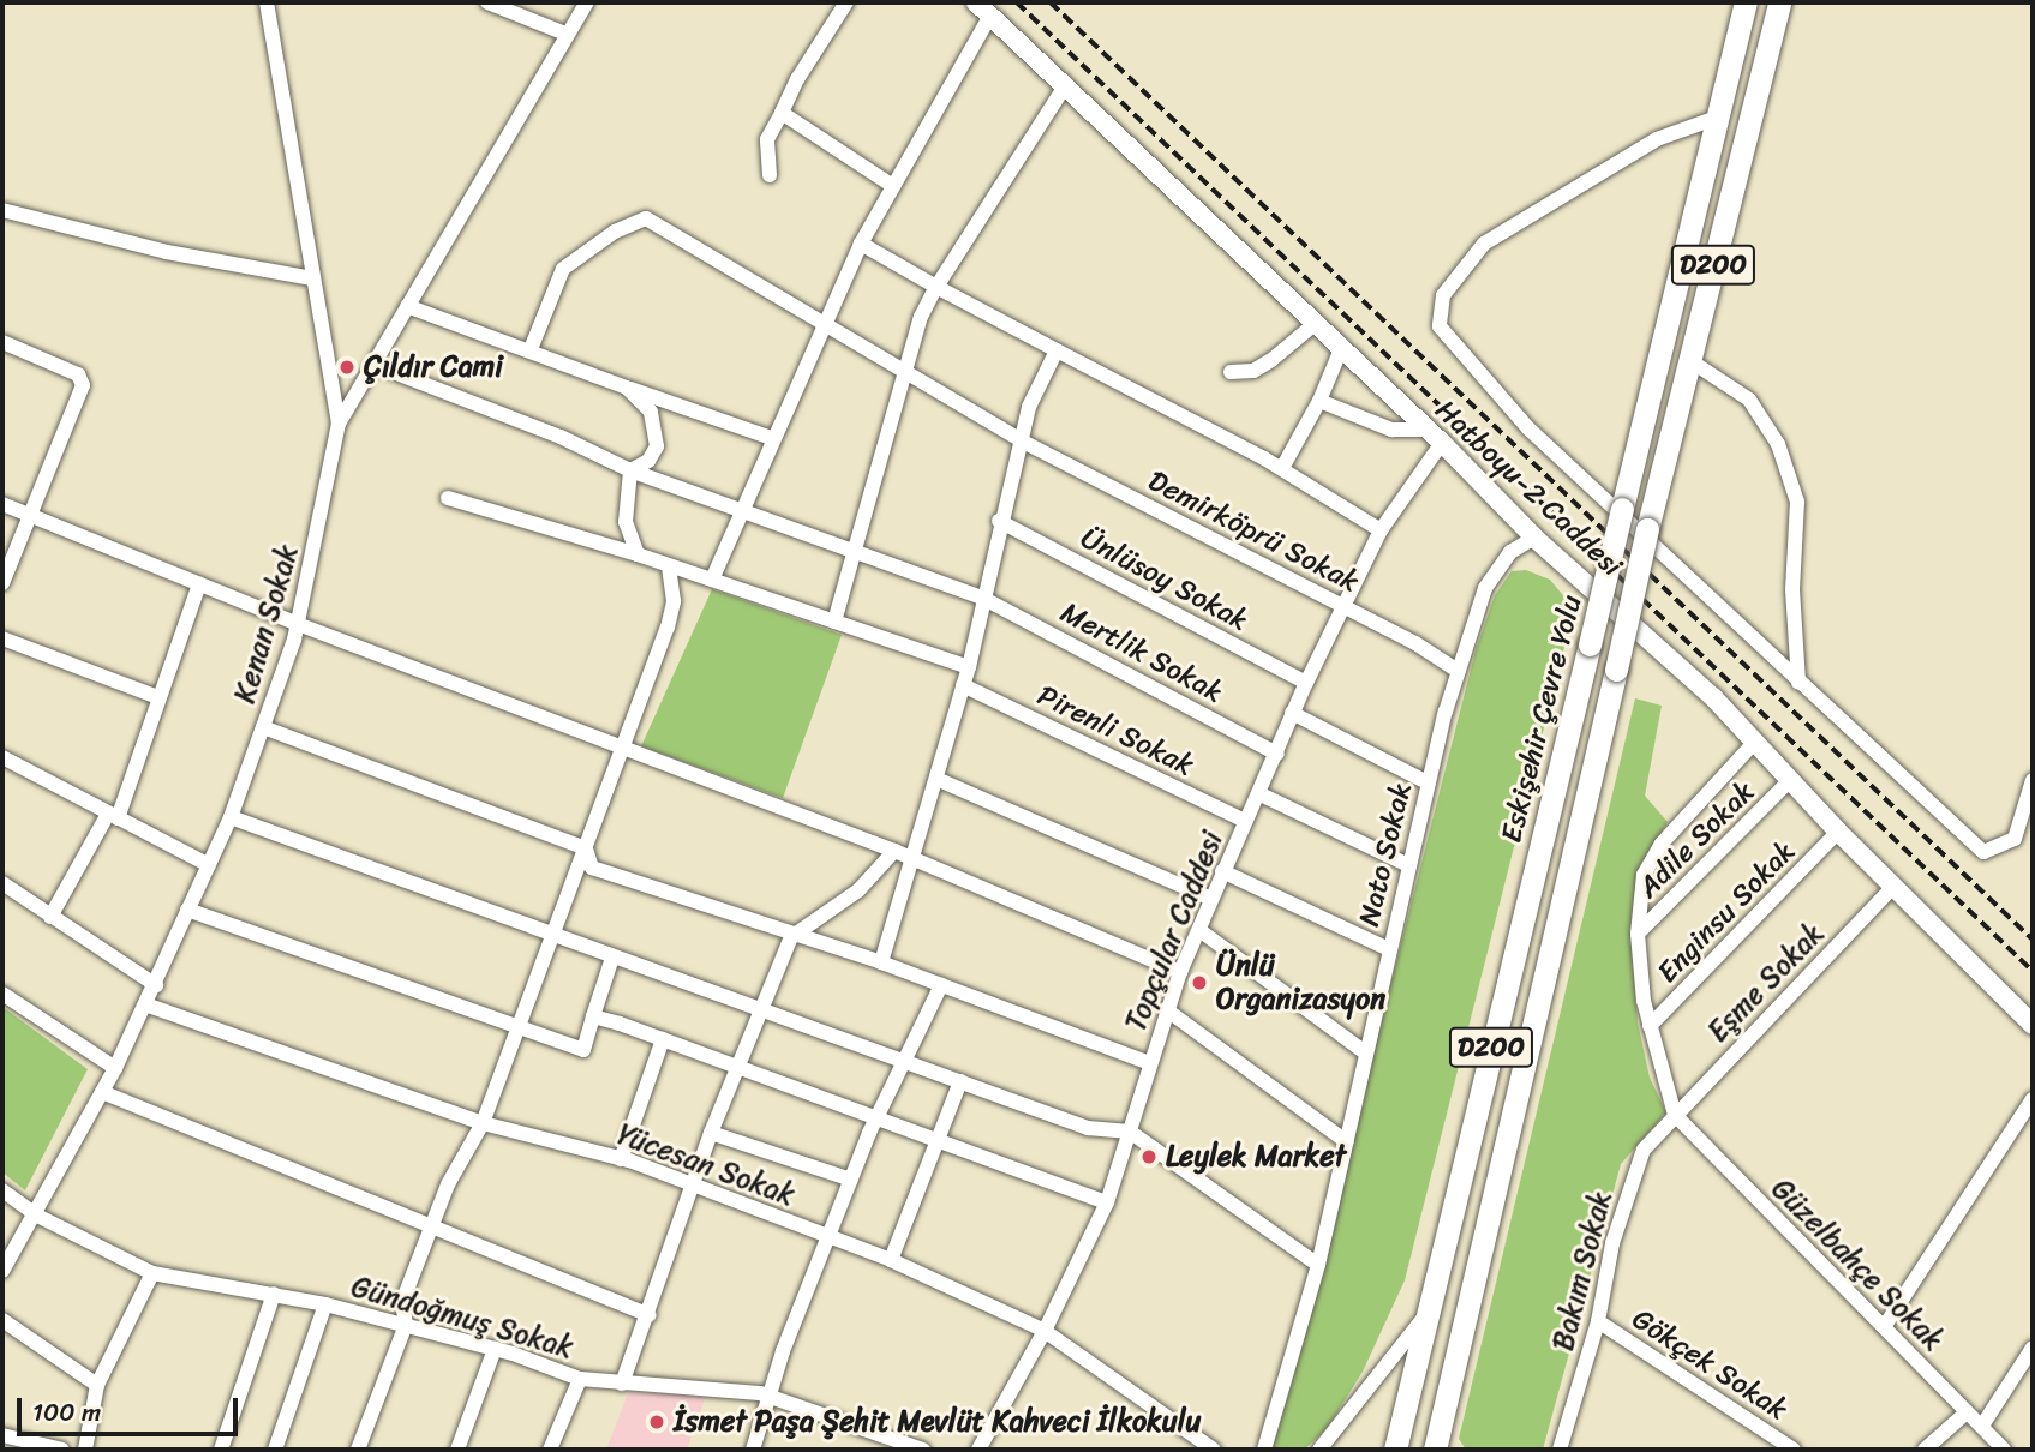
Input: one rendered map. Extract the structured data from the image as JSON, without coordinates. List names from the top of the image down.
{
  "streets": {
    "highway": ["D200", "Eskişehir Çevre Yolu"],
    "main road": ["Hatboyu-2 Caddesi"],
    "street": [
      "Demirköprü Sokak",
      "Ünlüsoy Sokak",
      "Kenan Sokak",
      "Mertlik Sokak",
      "Pirenli Sokak",
      "Adile Sokak",
      "Nato Sokak",
      "Enginsu Sokak",
      "Topçular Caddesi",
      "Eşme Sokak",
      "Yücesan Sokak",
      "Güzelbahçe Sokak",
      "Bakım Sokak",
      "Gündoğmuş Sokak",
      "Gökçek Sokak"
    ]
  },
  "crossings": [
    ["Hatboyu-2 Caddesi", "Adile Sokak"],
    ["Hatboyu-2 Caddesi", "Nato Sokak"],
    ["Hatboyu-2 Caddesi", "Enginsu Sokak"],
    ["Hatboyu-2 Caddesi", "Topçular Caddesi"],
    ["Hatboyu-2 Caddesi", "Eşme Sokak"],
    ["Demirköprü Sokak", "Nato Sokak"],
    ["Demirköprü Sokak", "Topçular Caddesi"],
    ["Ünlüsoy Sokak", "Topçular Caddesi"],
    ["Kenan Sokak", "Mertlik Sokak"],
    ["Kenan Sokak", "Yücesan Sokak"],
    ["Kenan Sokak", "Gündoğmuş Sokak"],
    ["Mertlik Sokak", "Topçular Caddesi"],
    ["Pirenli Sokak", "Topçular Caddesi"],
    ["Topçular Caddesi", "Yücesan Sokak"],
    ["Eşme Sokak", "Güzelbahçe Sokak"],
    ["Eşme Sokak", "Bakım Sokak"],
    ["Güzelbahçe Sokak", "Bakım Sokak"],
    ["Bakım Sokak", "Gökçek Sokak"]
  ],
  "places": [
    "Çıldır Cami",
    "Ünlü Organizasyon",
    "Leylek Market",
    "İsmet Paşa Şehit Mevlüt Kahveci İlkokulu"
  ],
  "scale_bar": "100 m"
}
